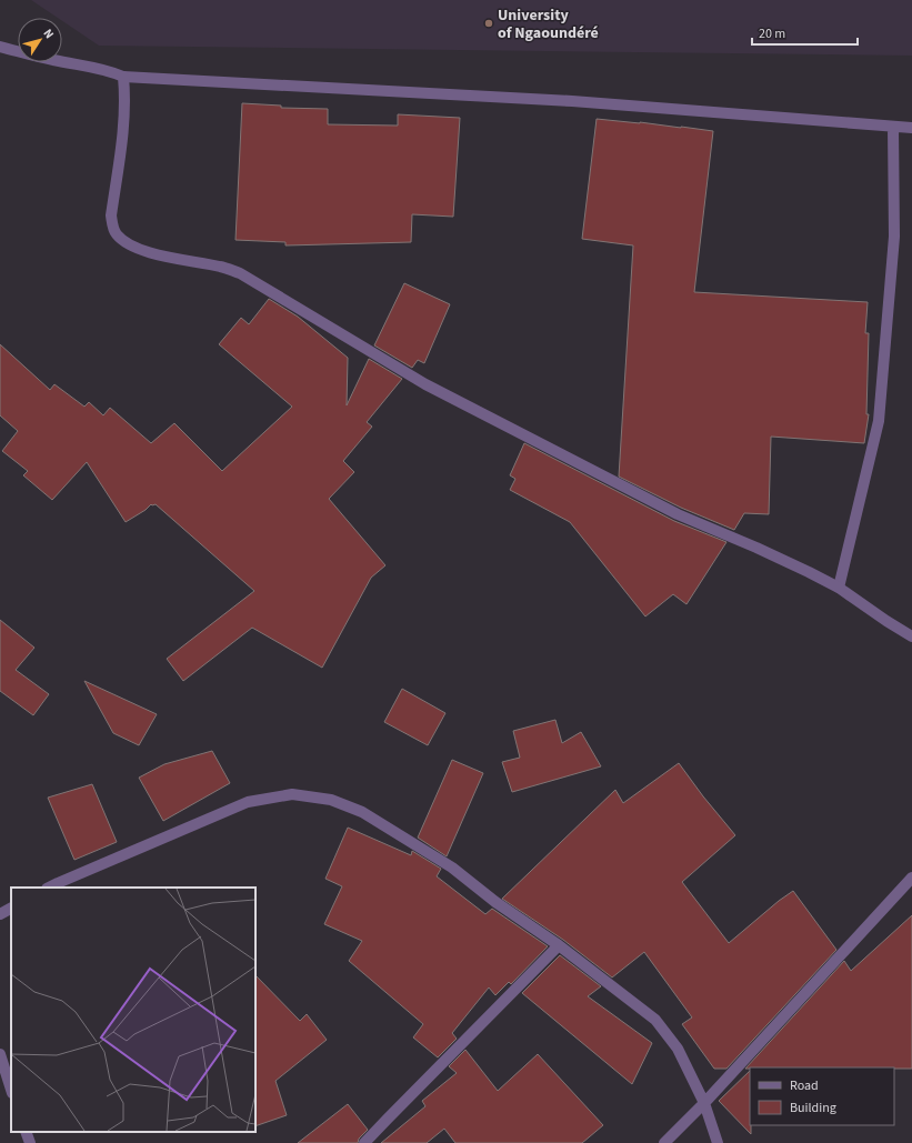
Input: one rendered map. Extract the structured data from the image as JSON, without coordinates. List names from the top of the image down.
{
  "places": ["University of Ngaoundéré"],
  "legend": ["Road", "Building"],
  "scale_bar": "20 m",
  "north": "top right"
}
